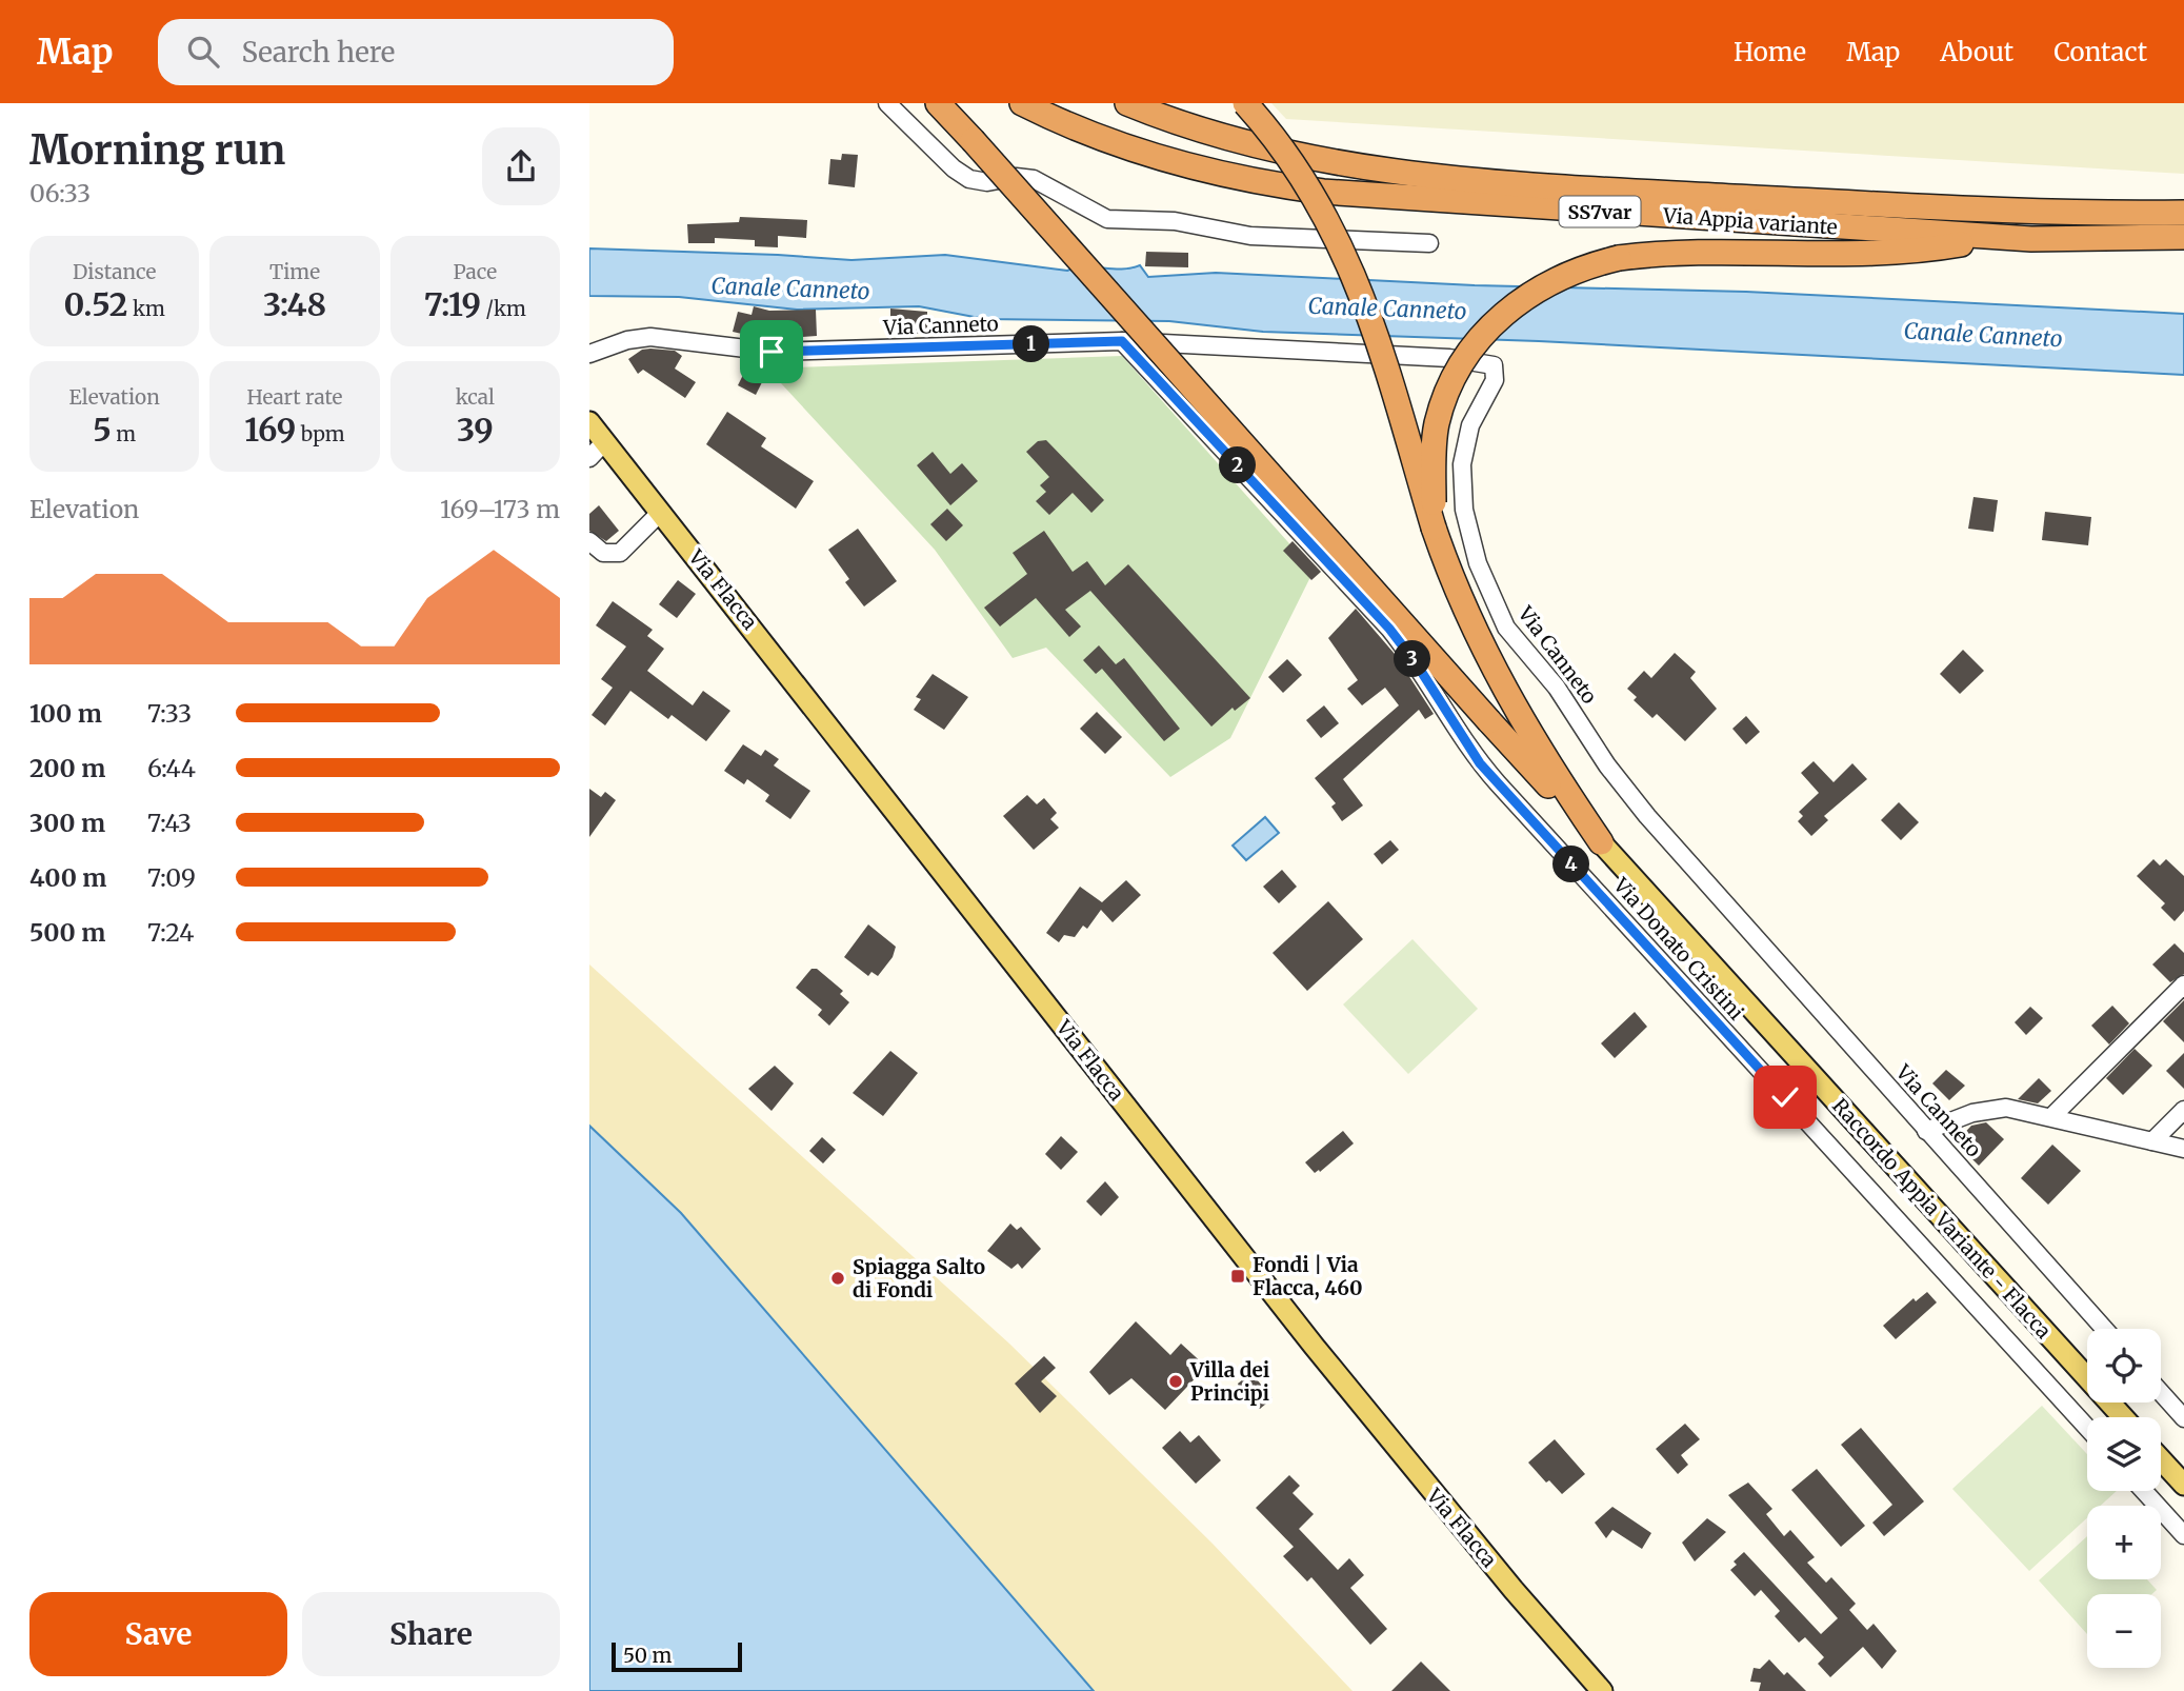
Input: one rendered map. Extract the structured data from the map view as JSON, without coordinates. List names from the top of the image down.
{
  "streets": {
    "highway": ["SS7var", "Via Appia variante"],
    "main road": ["Via Flacca", "Raccordo Appia Variante - Flacca"],
    "street": ["Via Canneto", "Via Donato Cristini"]
  },
  "crossings": [
    ["Via Canneto", "Via Donato Cristini"]
  ],
  "water": ["Canale Canneto"],
  "places": {
    "transit": ["Fondi | Via Flacca, 460"],
    "other": ["Spiagga Salto di Fondi", "Villa dei Principi"]
  },
  "scale_bar": "50 m",
  "page": {
    "header": "Map",
    "search": "Search here",
    "nav": [
      "Home",
      "Map",
      "About",
      "Contact"
    ],
    "heading": ["Morning run", "06:33"],
    "stats": [
      ["Distance", "0.52 km"],
      ["Time", "3:48"],
      ["Pace", "7:19 /km"],
      ["Elevation", "5 m"],
      ["Heart rate", "169 bpm"],
      ["kcal", "39"]
    ],
    "pins": [
      "1",
      "2",
      "3",
      "4"
    ],
    "chart": ["Elevation", "169–173 m"],
    "list": [
      {
        "name": "100 m",
        "note": "7:33"
      },
      {
        "name": "200 m",
        "note": "6:44"
      },
      {
        "name": "300 m",
        "note": "7:43"
      },
      {
        "name": "400 m",
        "note": "7:09"
      },
      {
        "name": "500 m",
        "note": "7:24"
      }
    ],
    "map_buttons": ["+", "−"],
    "buttons": ["Save", "Share"],
    "scale": "50 m"
  }
}
